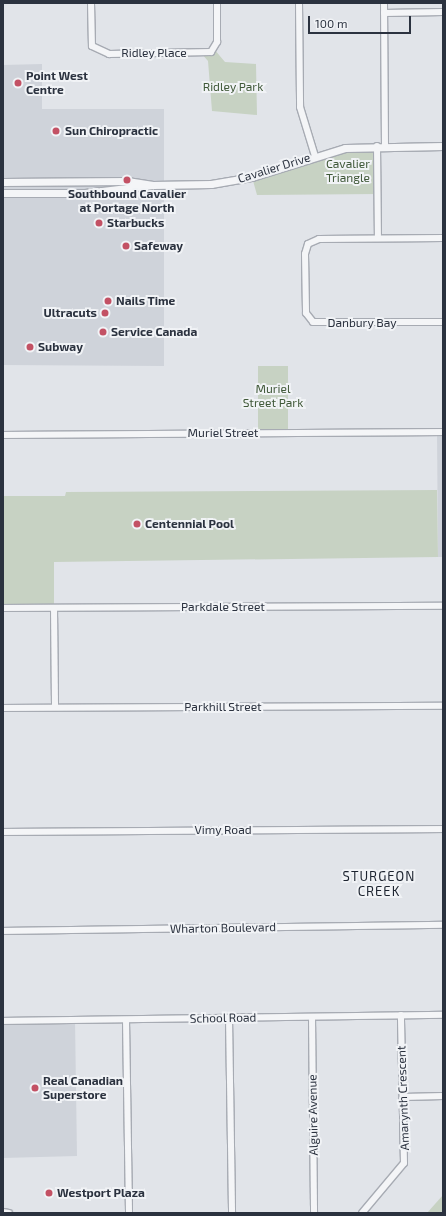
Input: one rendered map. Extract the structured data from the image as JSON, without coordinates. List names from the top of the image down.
{
  "streets": {
    "street": [
      "Ridley Place",
      "Cavalier Drive",
      "Danbury Bay",
      "Muriel Street",
      "Parkdale Street",
      "Parkhill Street",
      "Vimy Road",
      "Wharton Boulevard",
      "School Road",
      "Amarynth Crescent",
      "Alguire Avenue"
    ]
  },
  "crossings": [
    ["School Road", "Amarynth Crescent"],
    ["School Road", "Alguire Avenue"]
  ],
  "districts": ["STURGEON CREEK"],
  "parks": ["Ridley Park", "Cavalier Triangle", "Muriel Street Park"],
  "places": [
    "Point West Centre",
    "Sun Chiropractic",
    "Southbound Cavalier at Portage North",
    "Starbucks",
    "Safeway",
    "Nails Time",
    "Ultracuts",
    "Service Canada",
    "Subway",
    "Centennial Pool",
    "Real Canadian Superstore",
    "Westport Plaza"
  ],
  "scale_bar": "100 m"
}
